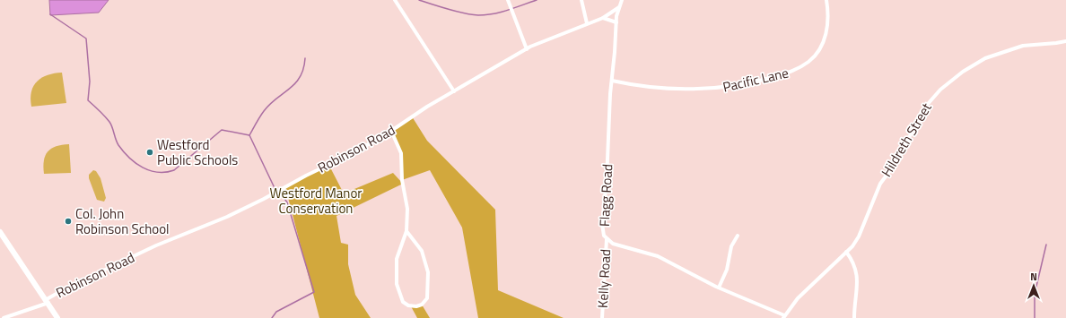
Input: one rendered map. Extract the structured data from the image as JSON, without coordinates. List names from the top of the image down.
{
  "streets": {
    "street": [
      "Pacific Lane",
      "Hildreth Street",
      "Robinson Road",
      "Flagg Road",
      "Kelly Road"
    ]
  },
  "crossings": [
    ["Pacific Lane", "Flagg Road"],
    ["Hildreth Street", "Flagg Road"],
    ["Robinson Road", "Flagg Road"],
    ["Flagg Road", "Kelly Road"]
  ],
  "parks": ["Westford Manor Conservation"],
  "places": ["Westford Public Schools", "Col. John Robinson School"],
  "north": "top"
}
